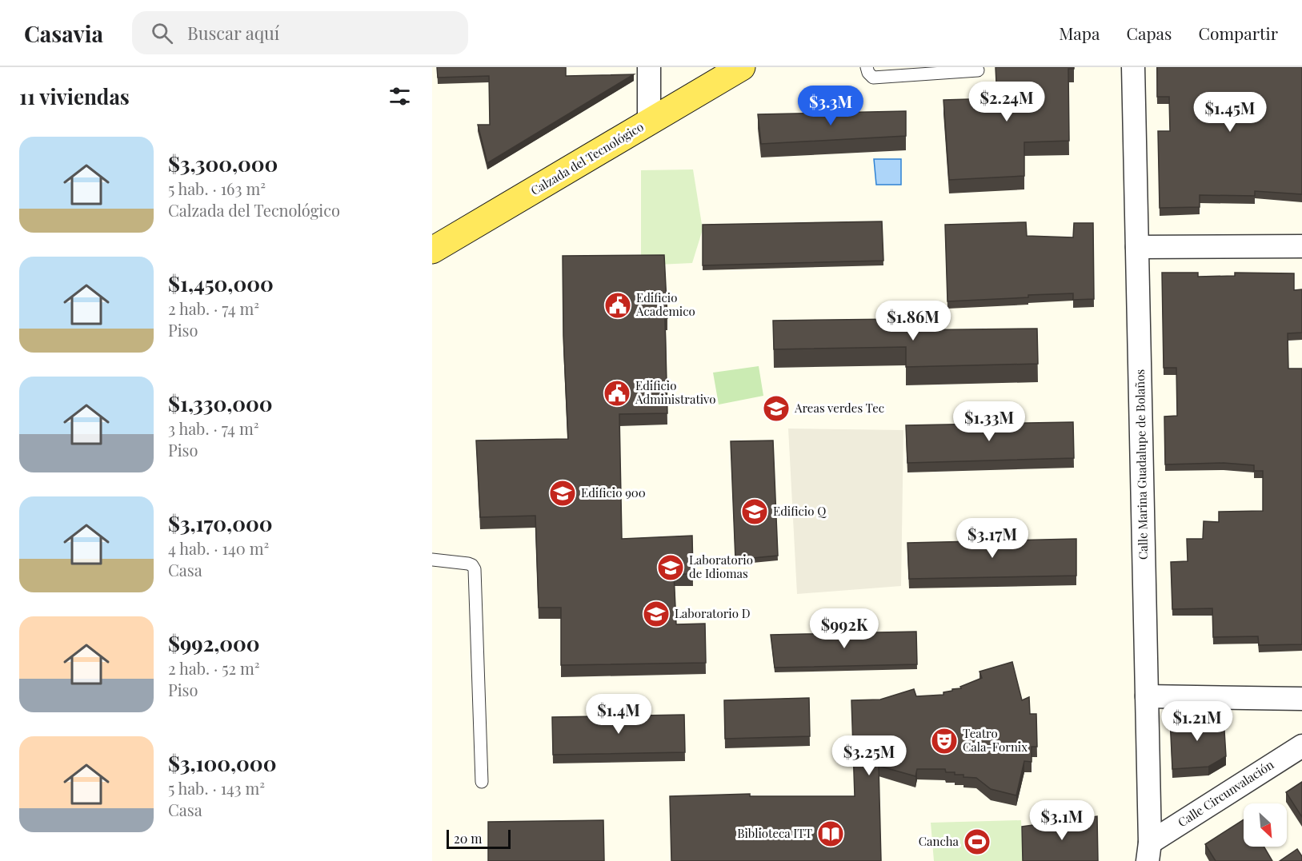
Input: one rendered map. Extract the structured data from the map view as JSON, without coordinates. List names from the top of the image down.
{
  "streets": {
    "main road": ["Calzada del Tecnológico"],
    "street": ["Calle Marina Guadalupe de Bolaños", "Calle Circunvalación"]
  },
  "crossings": [
    ["Calle Marina Guadalupe de Bolaños", "Calle Circunvalación"]
  ],
  "places": {
    "public building": ["Edificio Academico", "Edificio Administrativo"],
    "school or university": [
      "Areas verdes Tec",
      "Edificio 900",
      "Edificio Q",
      "Laboratorio de Idiomas",
      "Laboratorio D"
    ],
    "theatre": ["Teatro Cala-Fornix"],
    "library": ["Biblioteca ITT"],
    "sports": ["Cancha"]
  },
  "scale_bar": "20 m",
  "north": "bottom right",
  "page": {
    "header": "Casavia",
    "search": "Buscar aquí",
    "nav": ["Mapa", "Capas", "Compartir"],
    "heading": "11 viviendas",
    "price": [
      "$2.24M",
      "$3.3M",
      "$1.45M",
      "$1.86M",
      "$1.33M",
      "$3.17M",
      "$992K",
      "$1.4M",
      "$1.21M",
      "$3.25M",
      "$3.1M"
    ],
    "list": [
      {
        "name": "$3,300,000",
        "note": "5 hab. · 163 m² · Calzada del Tecnológico"
      },
      {
        "name": "$1,450,000",
        "note": "2 hab. · 74 m² · Piso"
      },
      {
        "name": "$1,330,000",
        "note": "3 hab. · 74 m² · Piso"
      },
      {
        "name": "$3,170,000",
        "note": "4 hab. · 140 m² · Casa"
      },
      {
        "name": "$992,000",
        "note": "2 hab. · 52 m² · Piso"
      },
      {
        "name": "$3,100,000",
        "note": "5 hab. · 143 m² · Casa"
      }
    ],
    "scale": "20 m"
  }
}
